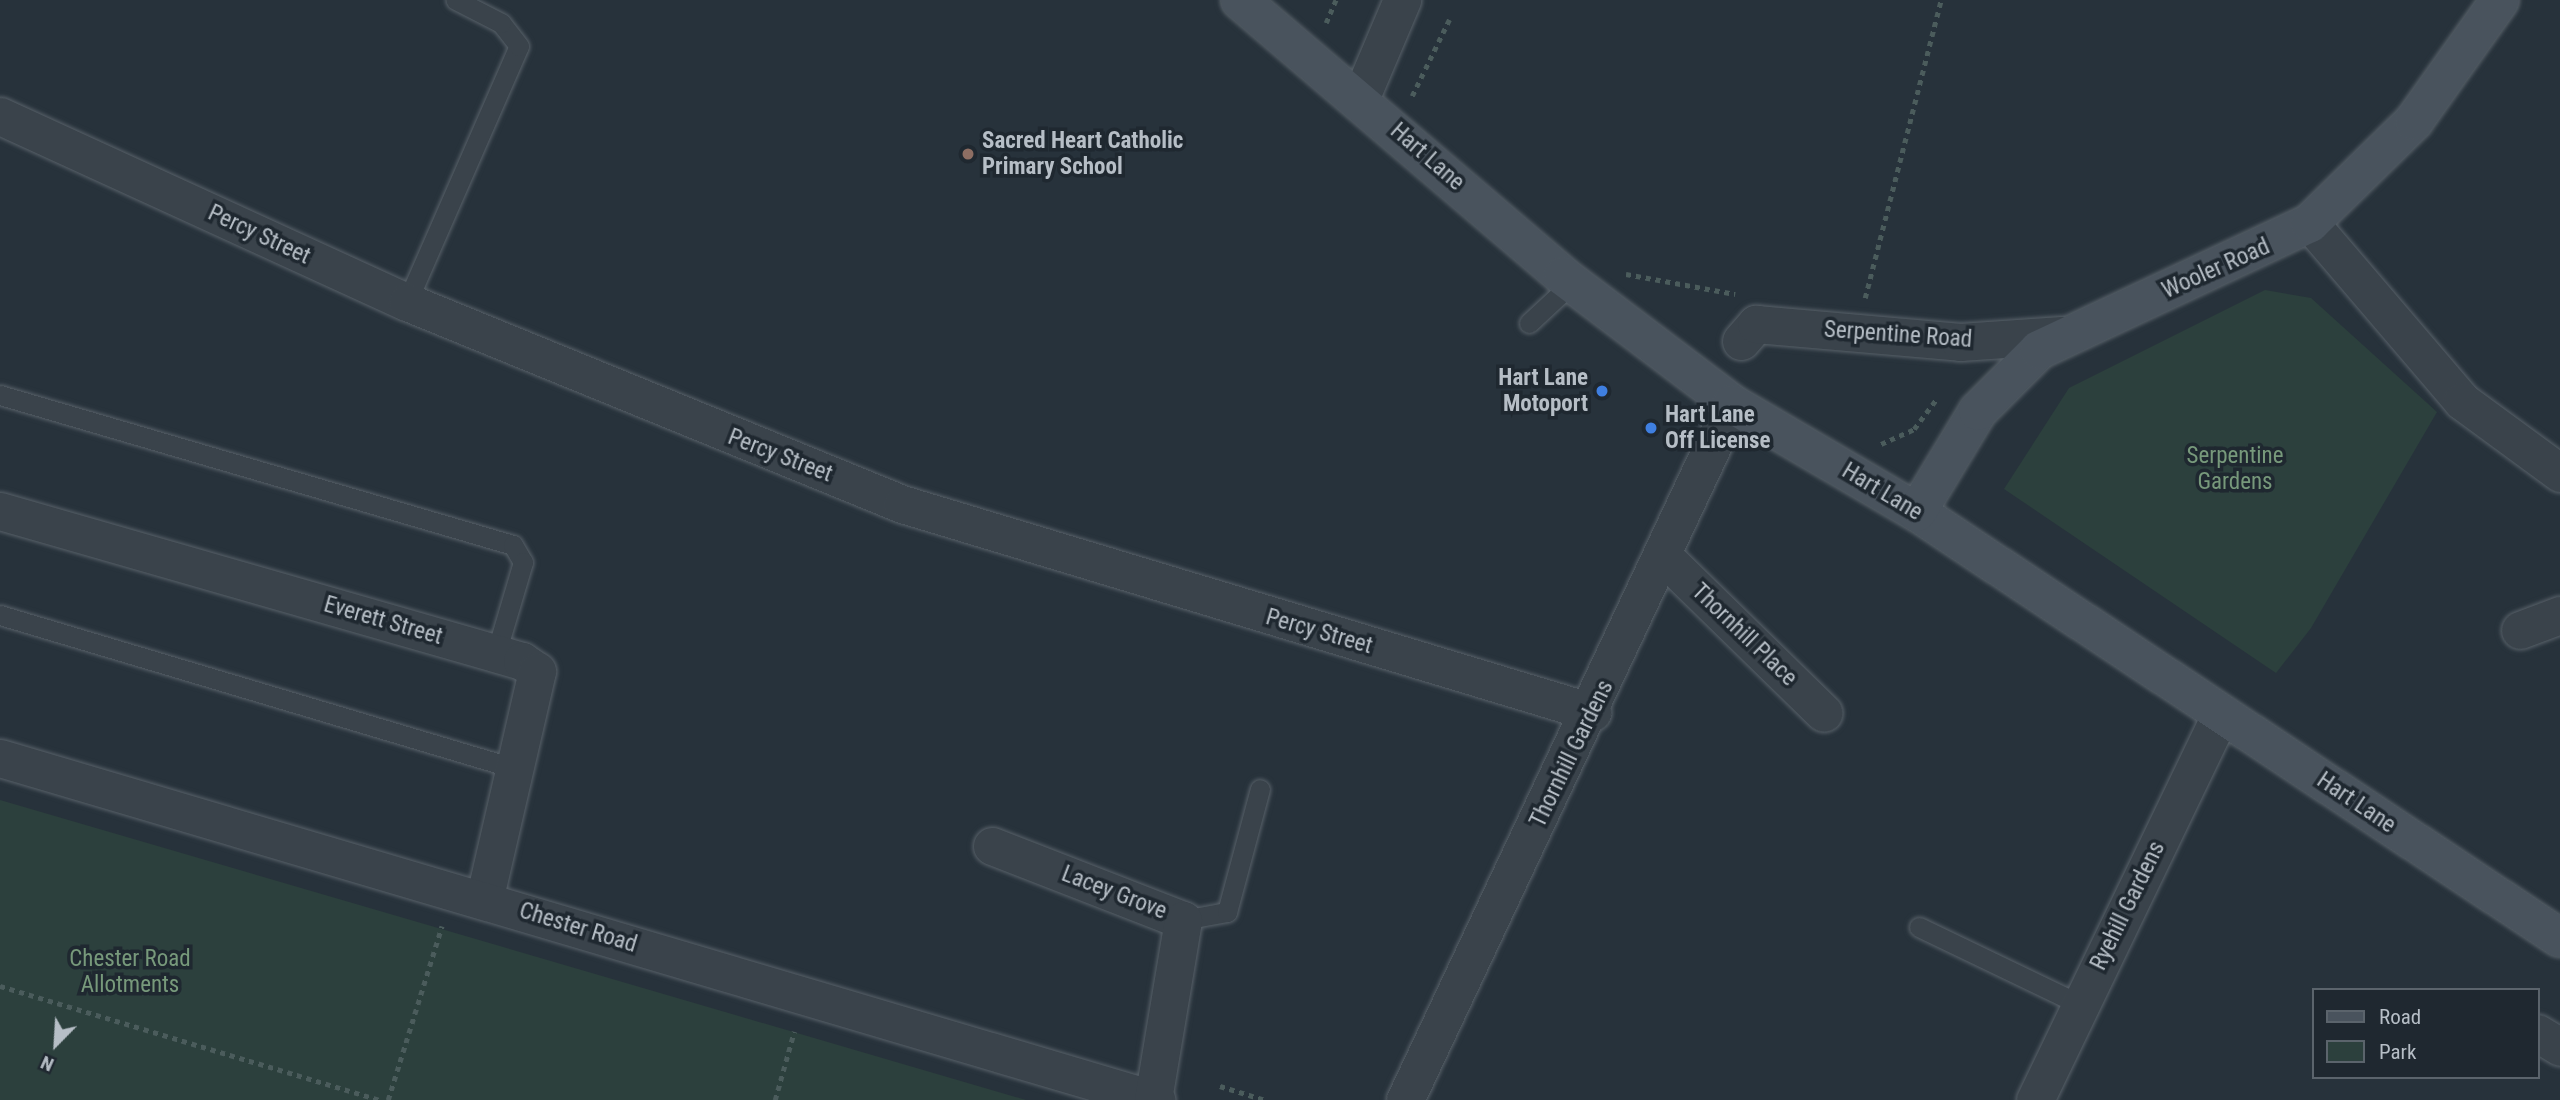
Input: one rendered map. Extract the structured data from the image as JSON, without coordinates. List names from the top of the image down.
{
  "streets": {
    "street": [
      "Hart Lane",
      "Percy Street",
      "Wooler Road",
      "Serpentine Road",
      "Everett Street",
      "Thornhill Place",
      "Thornhill Gardens",
      "Lacey Grove",
      "Ryehill Gardens",
      "Chester Road"
    ]
  },
  "crossings": [
    ["Hart Lane", "Wooler Road"],
    ["Hart Lane", "Thornhill Gardens"],
    ["Hart Lane", "Ryehill Gardens"],
    ["Percy Street", "Thornhill Gardens"],
    ["Wooler Road", "Serpentine Road"],
    ["Everett Street", "Chester Road"],
    ["Thornhill Place", "Thornhill Gardens"],
    ["Lacey Grove", "Chester Road"]
  ],
  "parks": ["Serpentine Gardens", "Chester Road Allotments"],
  "places": ["Sacred Heart Catholic Primary School", "Hart Lane Motoport", "Hart Lane Off License"],
  "legend": ["Road", "Park"],
  "north": "bottom left"
}
